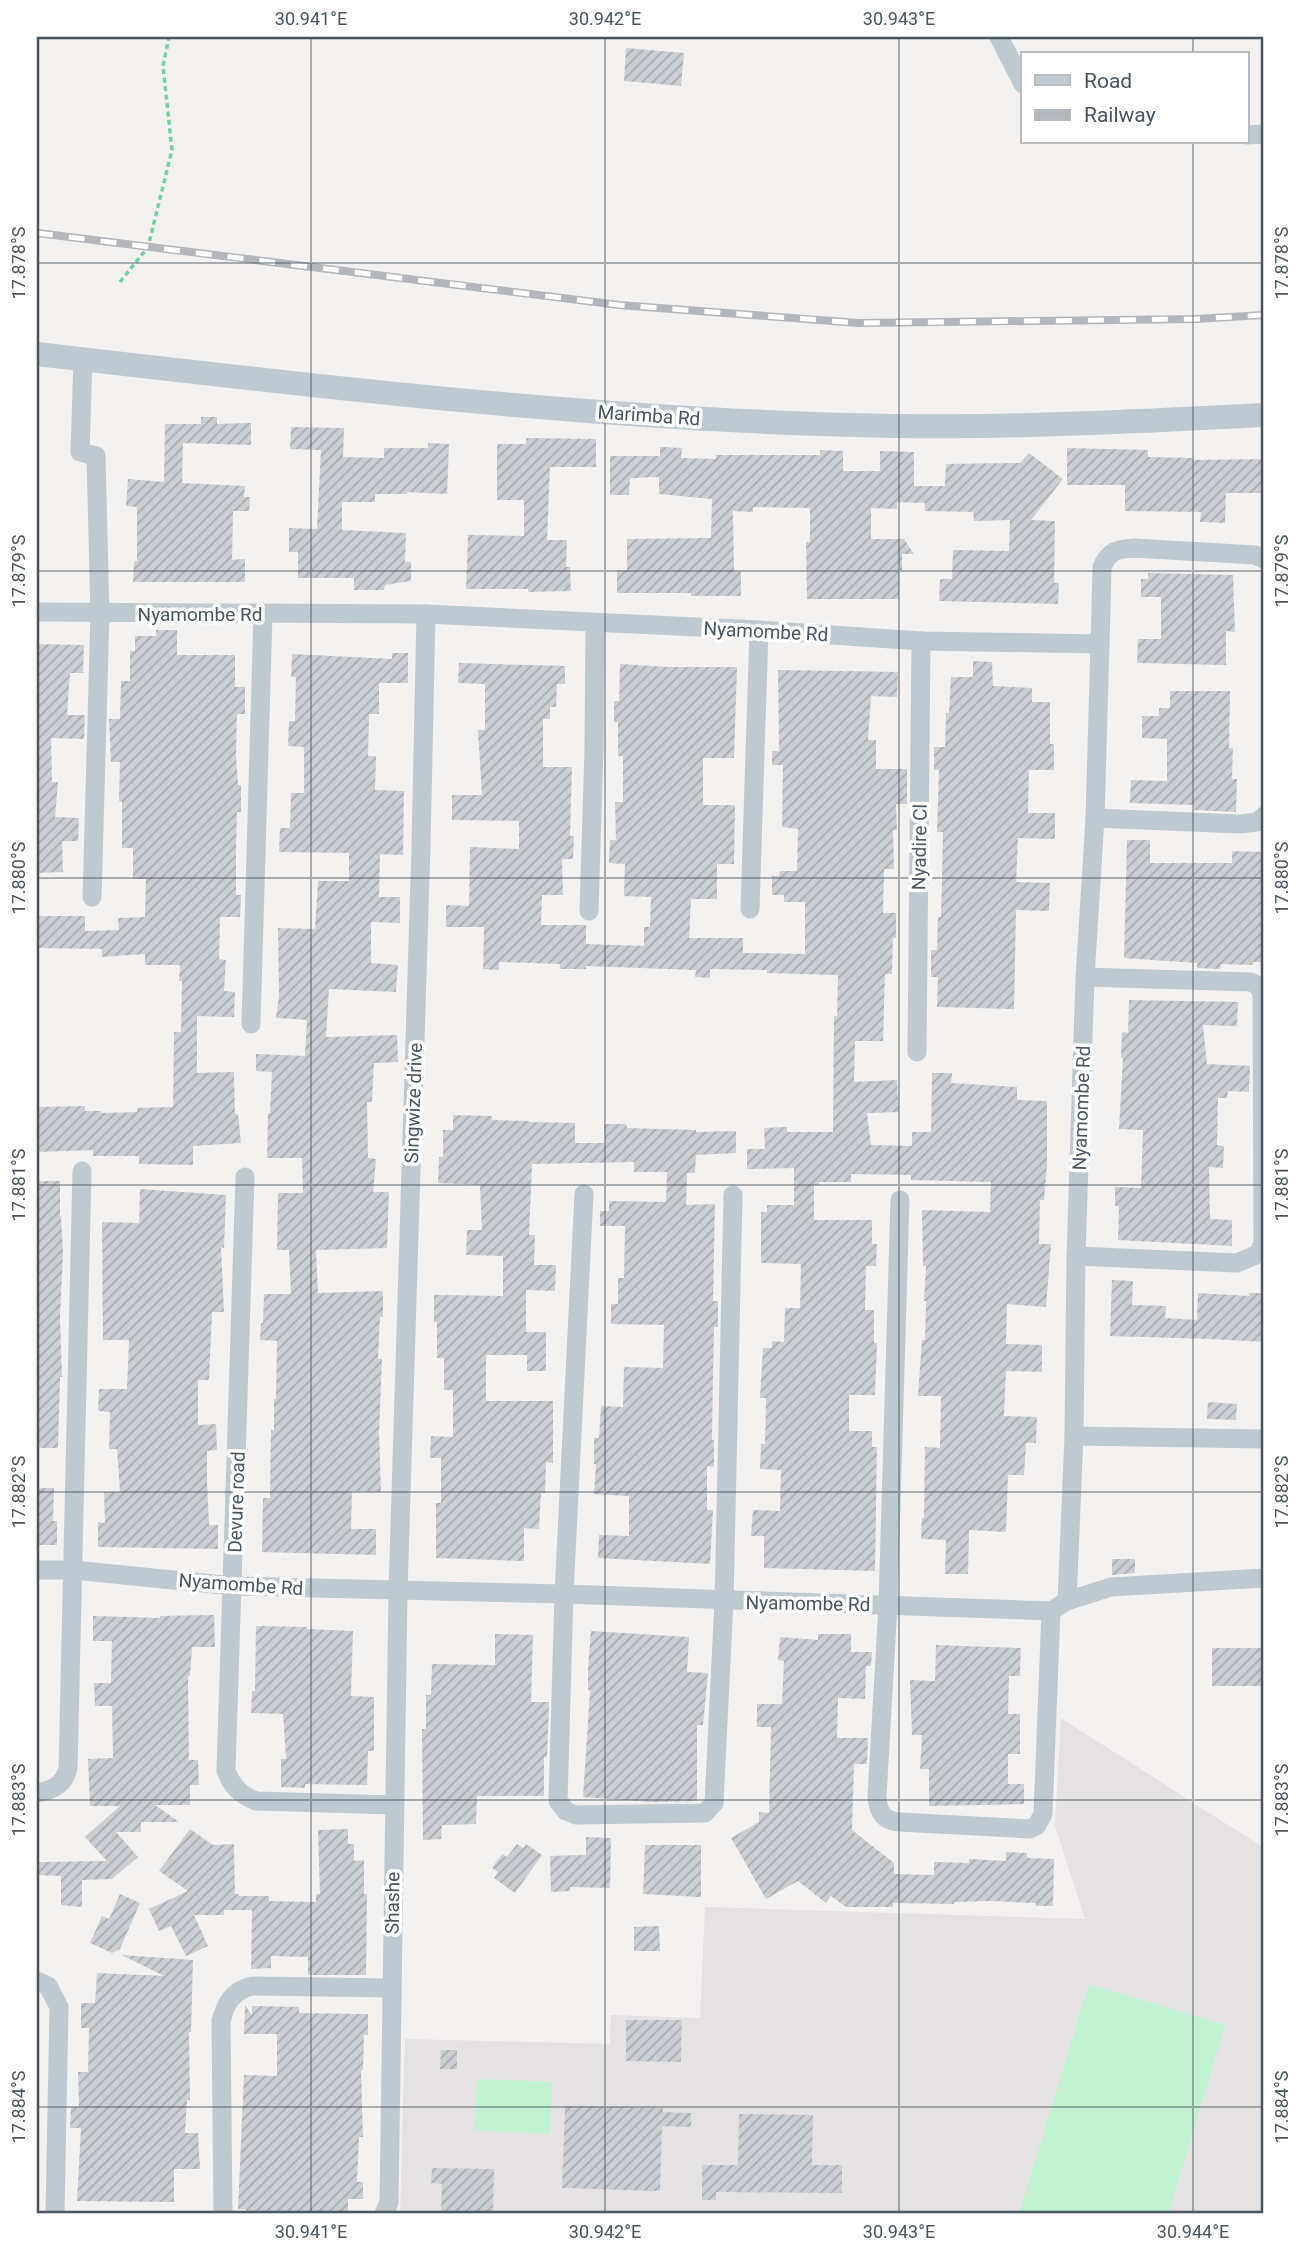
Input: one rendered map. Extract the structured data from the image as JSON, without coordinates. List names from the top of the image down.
{
  "streets": {
    "street": [
      "Marimba Rd",
      "Nyamombe Rd",
      "Nyadire Cl",
      "Singwize drive",
      "Devure road",
      "Shashe"
    ]
  },
  "crossings": [
    ["Nyamombe Rd", "Nyadire Cl"],
    ["Nyamombe Rd", "Singwize drive"],
    ["Nyamombe Rd", "Devure road"],
    ["Nyamombe Rd", "Shashe"],
    ["Singwize drive", "Shashe"],
    ["Devure road", "Shashe"]
  ],
  "legend": ["Road", "Railway"],
  "coordinates": [
    "30.941°E",
    "30.942°E",
    "30.943°E",
    "17.878°S",
    "17.879°S",
    "17.880°S",
    "17.881°S",
    "17.882°S",
    "17.883°S",
    "17.884°S",
    "30.944°E"
  ]
}
